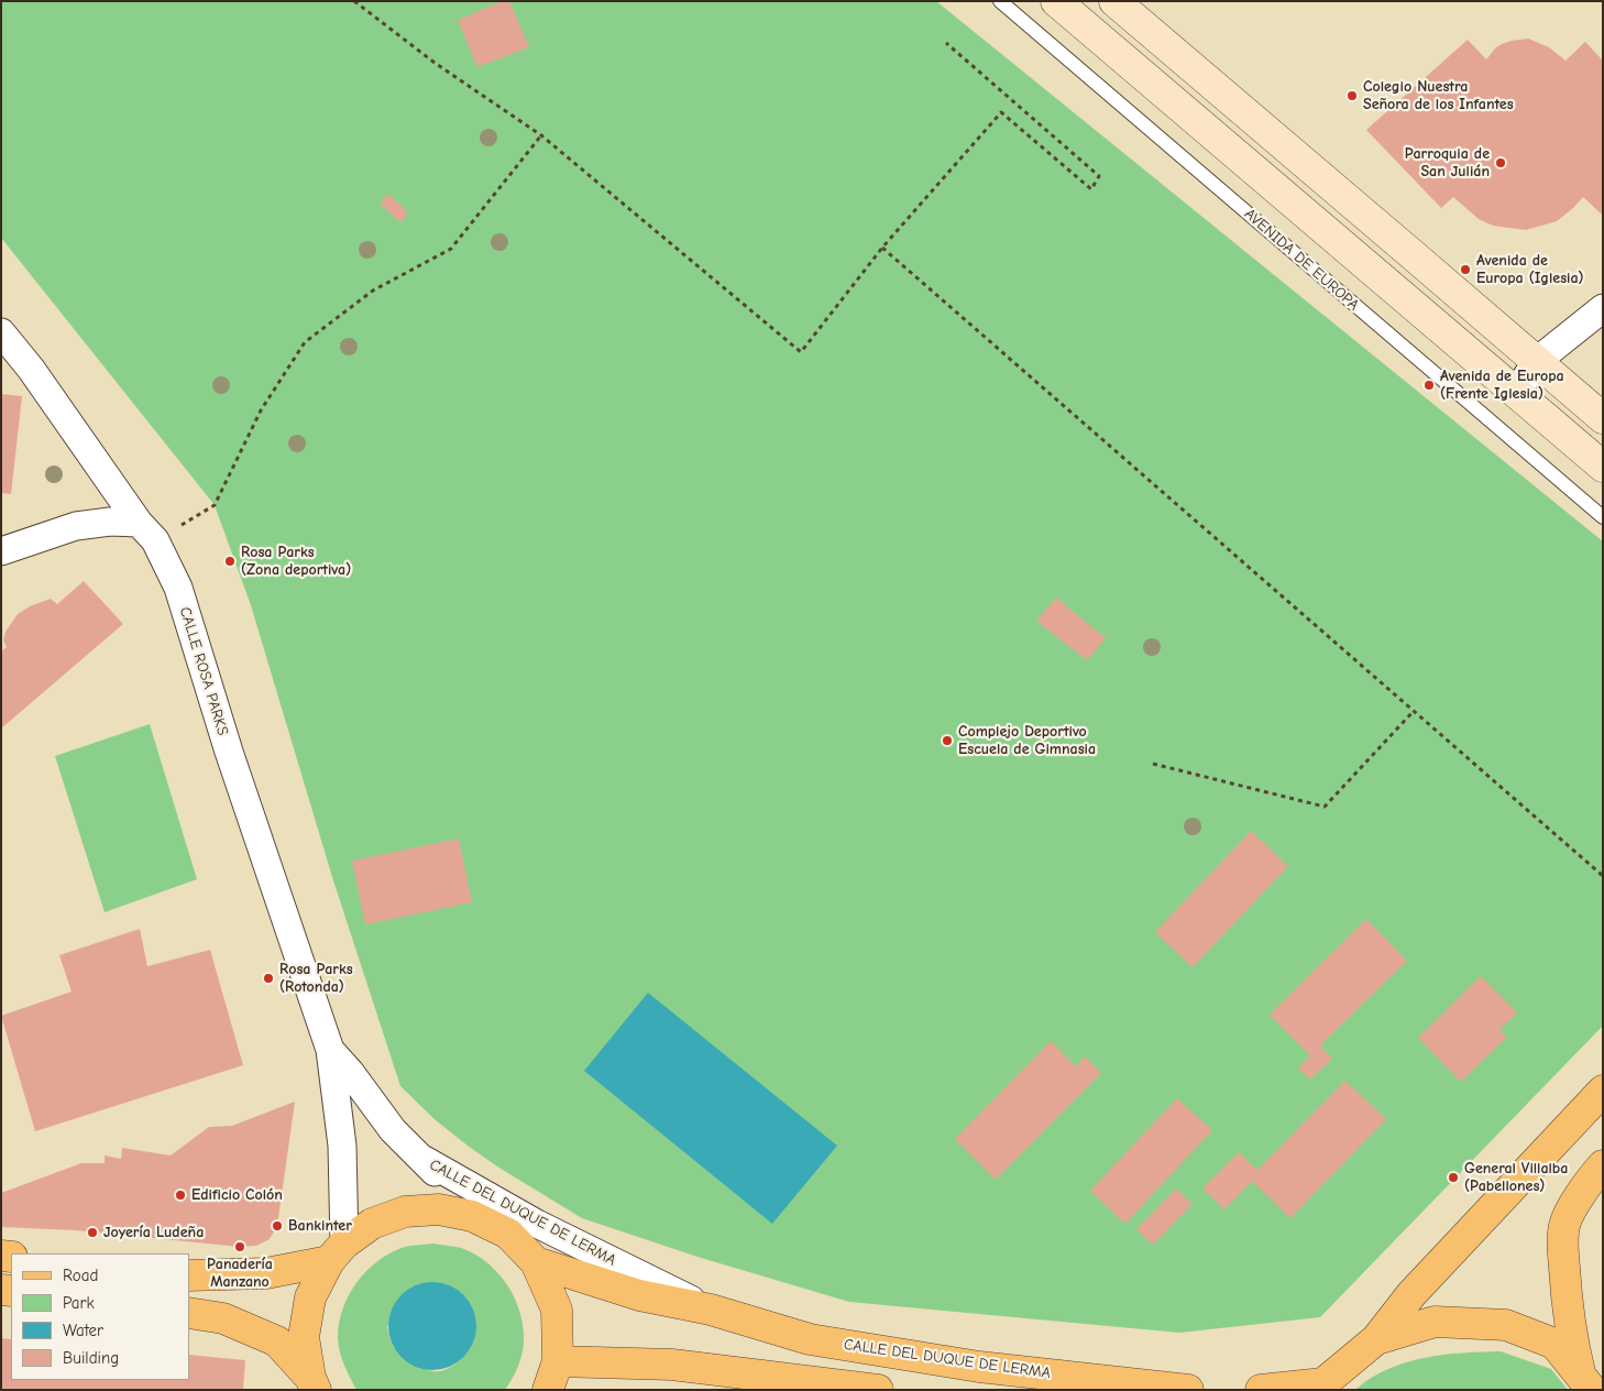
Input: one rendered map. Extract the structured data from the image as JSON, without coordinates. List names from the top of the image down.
{
  "streets": {
    "main road": ["CALLE DEL DUQUE DE LERMA"],
    "street": ["CALLE ROSA PARKS"],
    "lane": ["AVENIDA DE EUROPA"]
  },
  "crossings": [
    ["CALLE ROSA PARKS", "CALLE DEL DUQUE DE LERMA"]
  ],
  "places": [
    "Colegio Nuestra Señora de los Infantes",
    "Parroquia de San Julián",
    "Avenida de Europa (Iglesia)",
    "Avenida de Europa (Frente Iglesia)",
    "Rosa Parks (Zona deportiva)",
    "Complejo Deportivo Escuela de Gimnasia",
    "Rosa Parks (Rotonda)",
    "General Villalba (Pabellones)",
    "Edificio Colón",
    "Bankinter",
    "Joyería Ludeña",
    "Panadería Manzano"
  ],
  "legend": [
    "Road",
    "Park",
    "Water",
    "Building"
  ]
}
